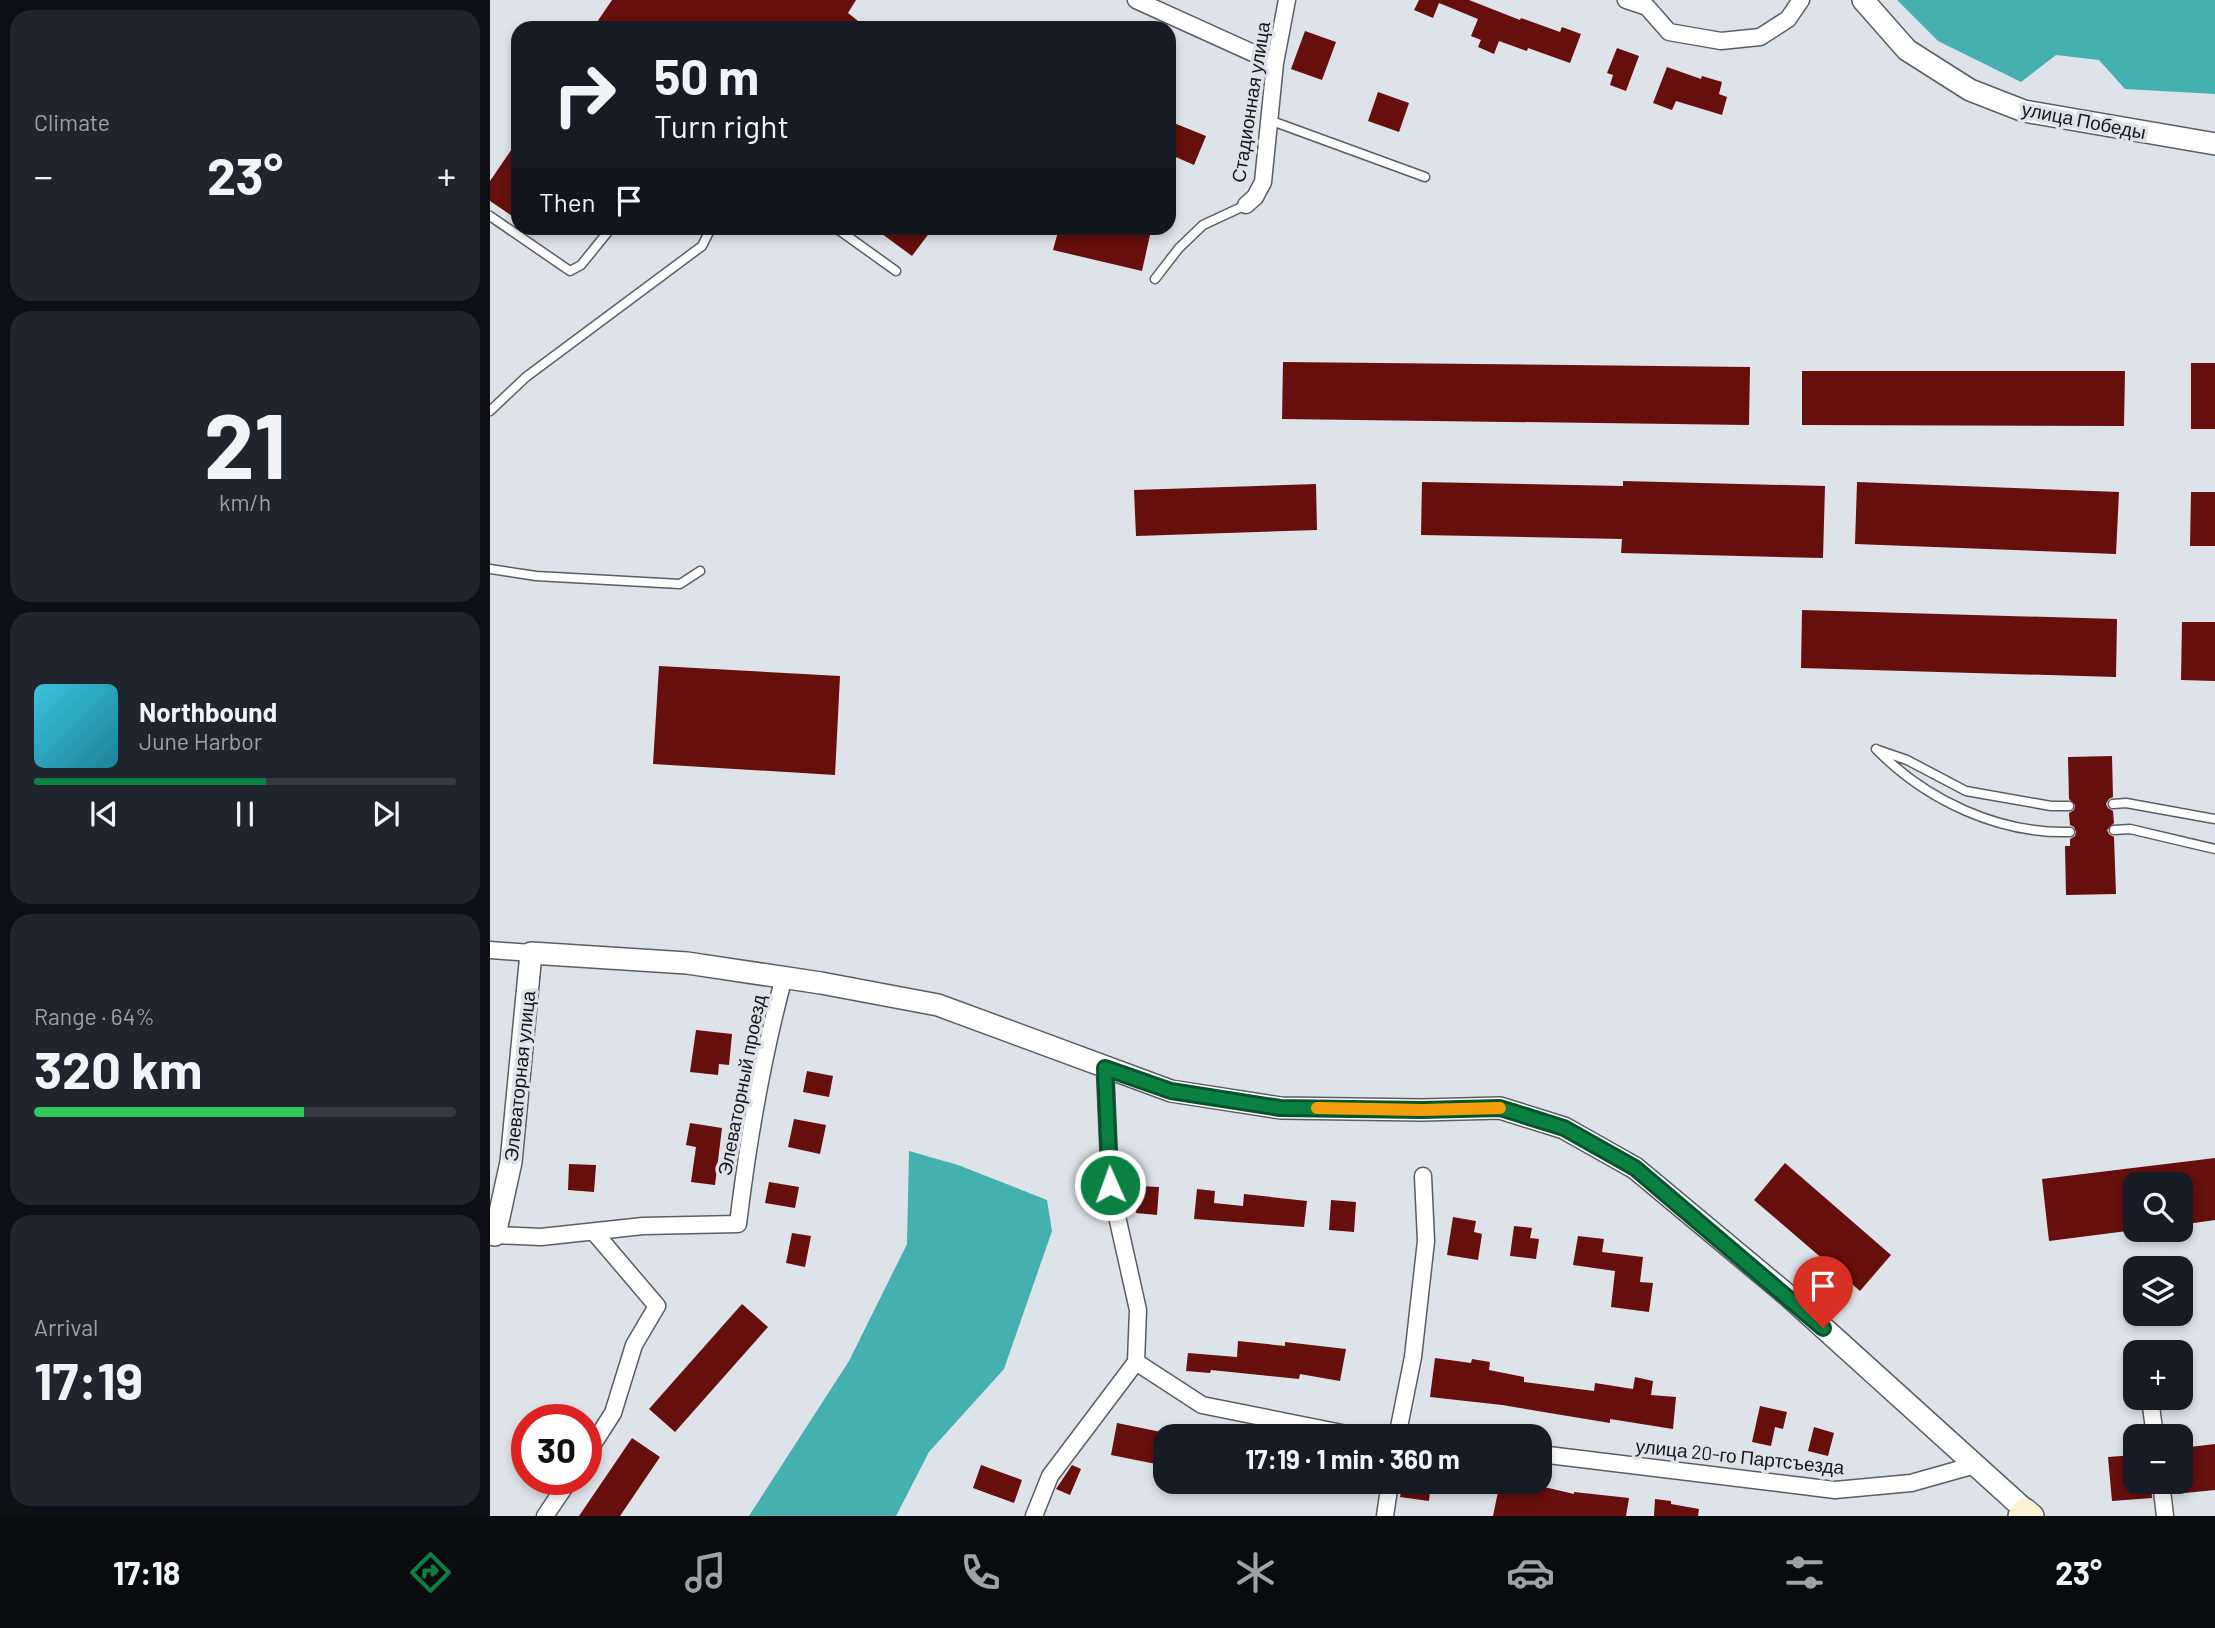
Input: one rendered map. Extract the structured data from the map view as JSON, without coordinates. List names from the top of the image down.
{
  "streets": {
    "street": [
      "Стадионная улица",
      "улица Победы",
      "Элеваторная улица",
      "Элеваторный проезд",
      "улица 20-го Партсъезда"
    ]
  },
  "crossings": [
    ["Элеваторная улица", "Элеваторный проезд"]
  ],
  "page": {
    "tile": [
      "Climate",
      ["21", "km/h"],
      ["Range · 64%", "320 km"],
      ["Arrival", "17:19"]
    ],
    "turn": ["50 m", "Turn right"],
    "heat": ["−", "23°", "+"],
    "then": "Then",
    "song": ["Northbound", "June Harbor"],
    "map_buttons": ["+", "−"],
    "limit": "30",
    "trip": "17:19 · 1 min · 360 m",
    "tabs": ["17:18", "23°"]
  }
}
